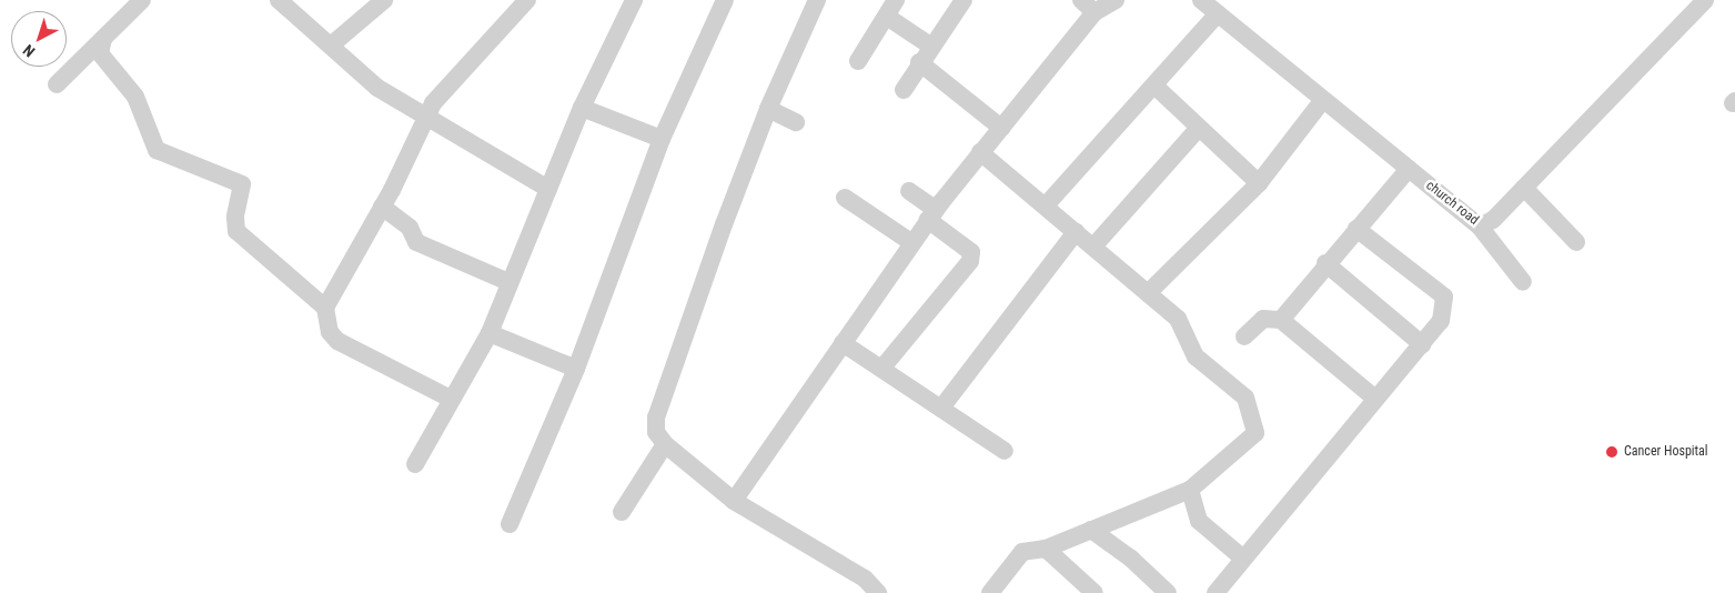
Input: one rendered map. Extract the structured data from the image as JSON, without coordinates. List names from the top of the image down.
{
  "streets": {
    "street": ["church road"]
  },
  "places": ["Cancer Hospital"],
  "north": "bottom left"
}
